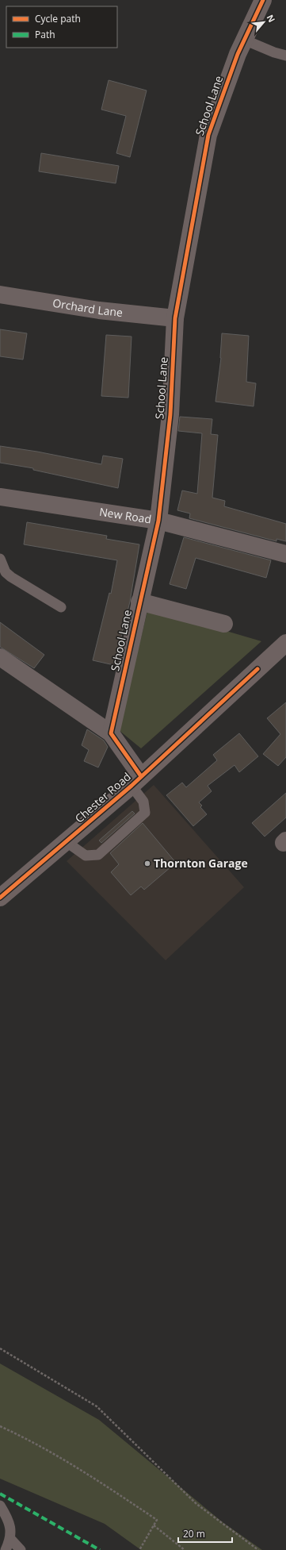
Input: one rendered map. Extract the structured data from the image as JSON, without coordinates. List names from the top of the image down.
{
  "streets": {
    "main road": ["Chester Road"],
    "street": ["School Lane", "Orchard Lane", "New Road"]
  },
  "crossings": [
    ["School Lane", "Orchard Lane"],
    ["School Lane", "New Road"]
  ],
  "places": ["Thornton Garage"],
  "legend": ["Cycle path", "Path"],
  "scale_bar": "20 m",
  "north": "top right"
}
